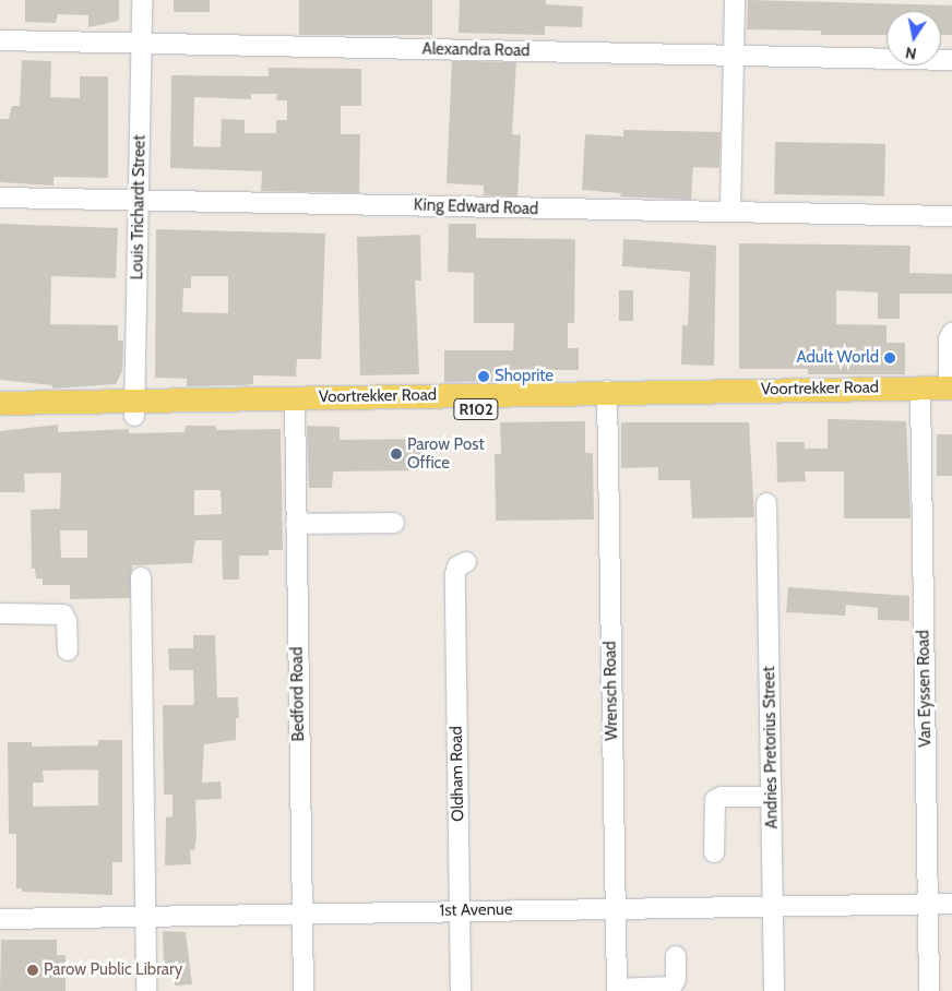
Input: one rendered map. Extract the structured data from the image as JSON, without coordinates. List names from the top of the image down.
{
  "streets": {
    "main road": ["Voortrekker Road", "R102"],
    "street": [
      "Alexandra Road",
      "Louis Trichardt Street",
      "King Edward Road",
      "Van Eyssen Road",
      "Wrensch Road",
      "Bedford Road",
      "Andries Pretorius Street",
      "Oldham Road",
      "1st Avenue"
    ]
  },
  "crossings": [
    ["Alexandra Road", "Louis Trichardt Street"],
    ["Louis Trichardt Street", "King Edward Road"],
    ["Louis Trichardt Street", "Voortrekker Road"],
    ["Voortrekker Road", "Van Eyssen Road"],
    ["Voortrekker Road", "Wrensch Road"],
    ["Voortrekker Road", "Bedford Road"],
    ["Van Eyssen Road", "1st Avenue"],
    ["Wrensch Road", "1st Avenue"],
    ["Bedford Road", "1st Avenue"],
    ["Andries Pretorius Street", "1st Avenue"],
    ["Oldham Road", "1st Avenue"]
  ],
  "places": [
    "Adult World",
    "Shoprite",
    "Parow Post Office",
    "Parow Public Library"
  ],
  "north": "bottom"
}
